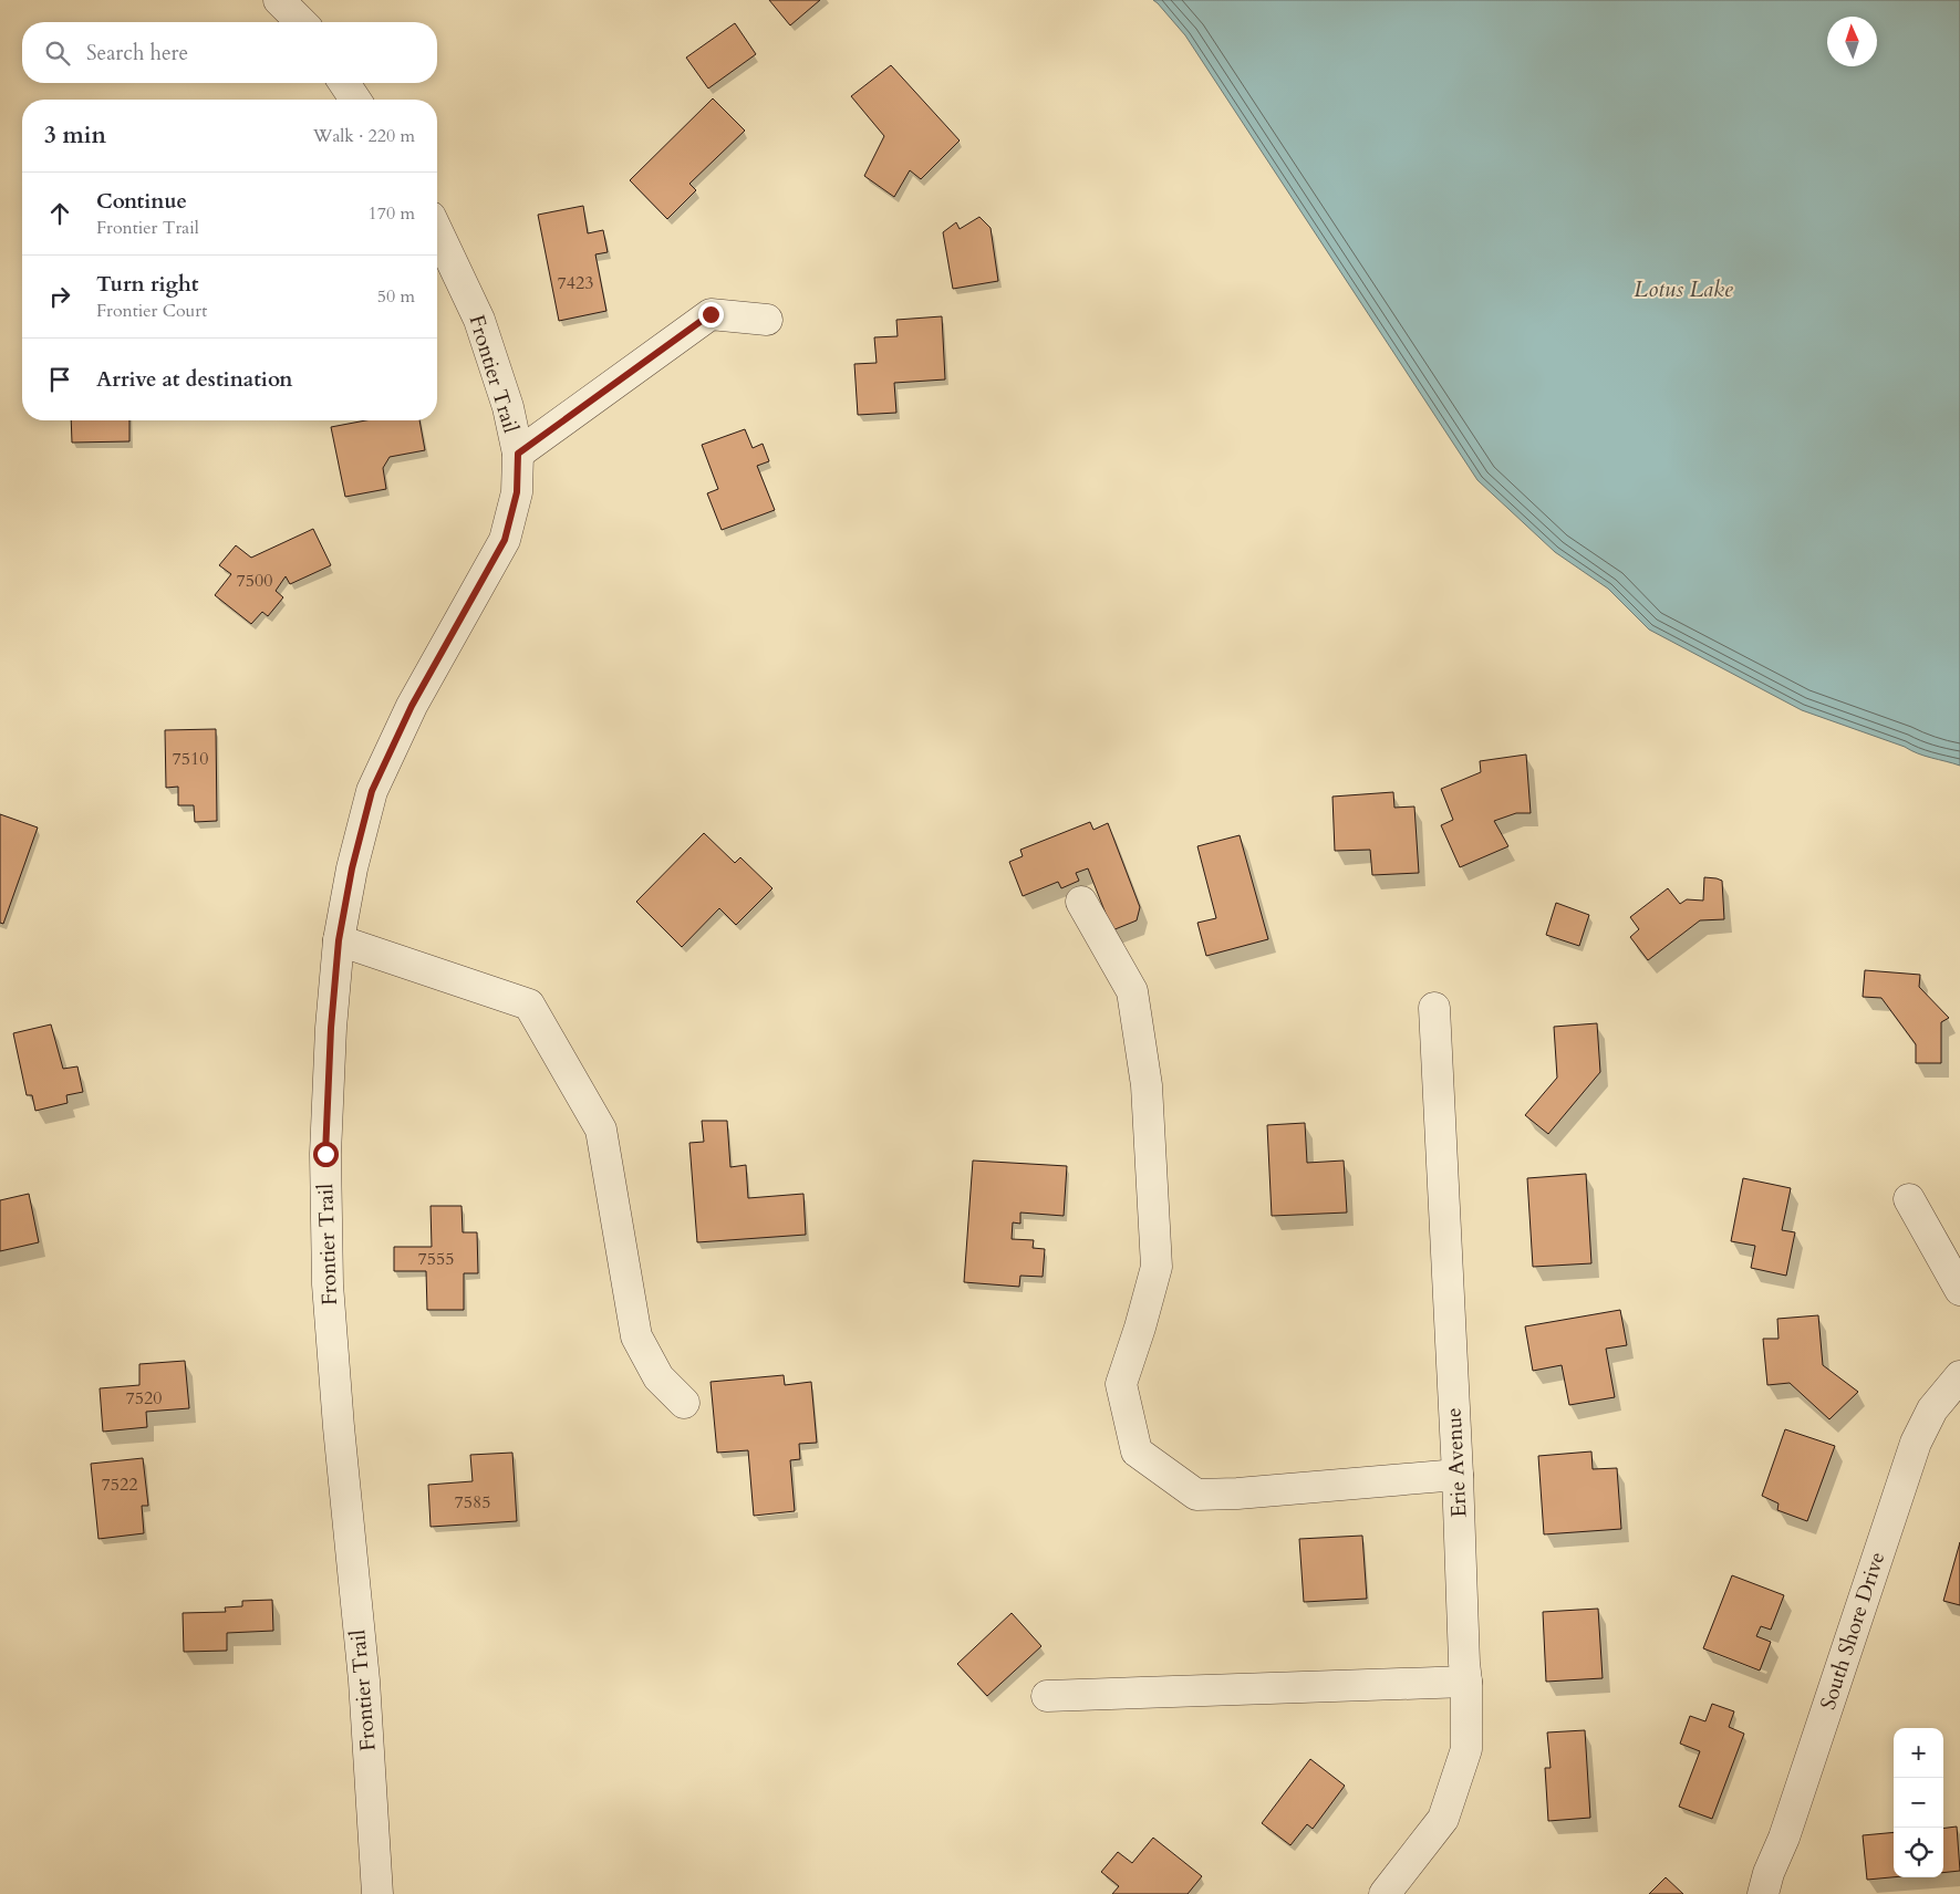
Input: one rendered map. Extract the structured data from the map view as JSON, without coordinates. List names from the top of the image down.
{
  "streets": {
    "street": ["Frontier Trail", "Erie Avenue", "South Shore Drive"]
  },
  "water": ["Lotus Lake"],
  "house_numbers": [
    "7423",
    "7500",
    "7510",
    "7555",
    "7520",
    "7522",
    "7585"
  ],
  "north": "top",
  "page": {
    "search": "Search here",
    "heading": ["3 min", "Walk · 220 m"],
    "list": [
      ["Continue", "Frontier Trail", "170 m"],
      ["Turn right", "Frontier Court", "50 m"],
      "Arrive at destination"
    ],
    "map_buttons": ["+", "−"]
  }
}
